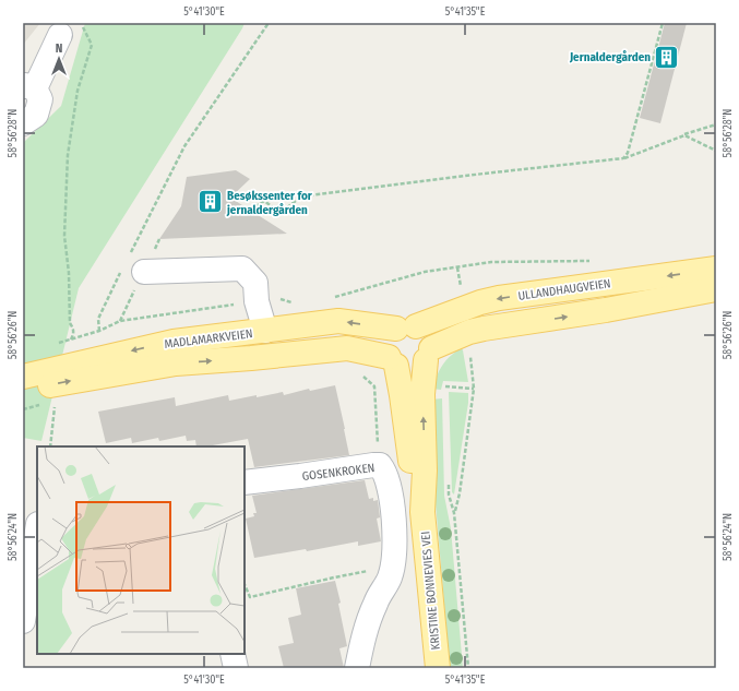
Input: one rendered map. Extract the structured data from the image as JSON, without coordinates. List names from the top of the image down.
{
  "streets": {
    "main road": ["ULLANDHAUGVEIEN", "MADLAMARKVEIEN", "KRISTINE BONNEVIES VEI"],
    "street": ["GOSENKROKEN"]
  },
  "crossings": [
    ["ULLANDHAUGVEIEN", "MADLAMARKVEIEN"],
    ["ULLANDHAUGVEIEN", "KRISTINE BONNEVIES VEI"],
    ["MADLAMARKVEIEN", "KRISTINE BONNEVIES VEI"]
  ],
  "places": {
    "building": ["Jernaldergården", "Besøkssenter for jernaldergården"]
  },
  "north": "top",
  "coordinates": [
    "5°41'30\"E",
    "5°41'35\"E",
    "58°56'28\"N",
    "58°56'26\"N",
    "58°56'24\"N"
  ]
}
